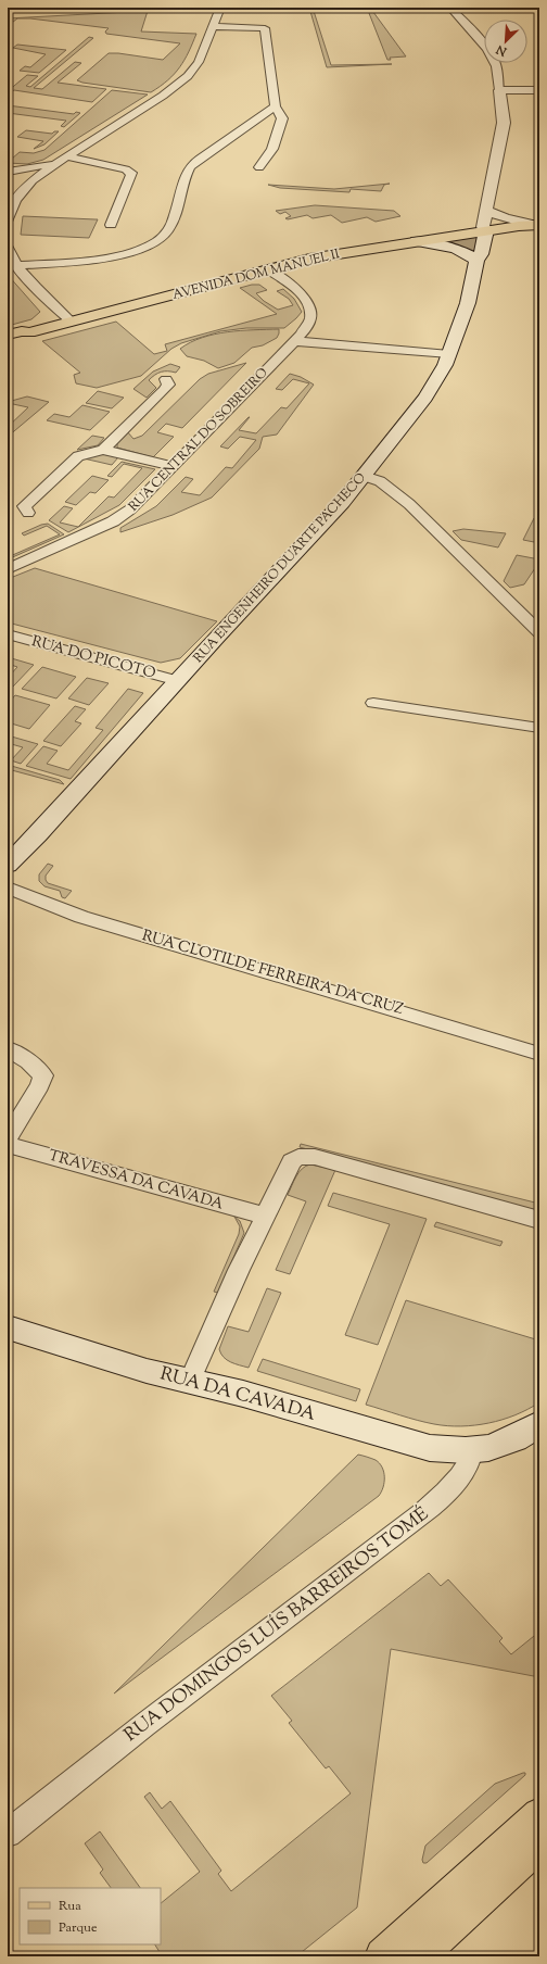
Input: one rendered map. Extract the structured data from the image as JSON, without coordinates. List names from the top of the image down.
{
  "streets": {
    "main road": ["AVENIDA DOM MANUEL II", "RUA ENGENHEIRO DUARTE PACHECO", "RUA DA CAVADA"],
    "street": [
      "RUA CENTRAL DO SOBREIRO",
      "RUA DO PICOTO",
      "RUA CLOTILDE FERREIRA DA CRUZ",
      "TRAVESSA DA CAVADA",
      "RUA DOMINGOS LUÍS BARREIROS TOMÉ"
    ]
  },
  "crossings": [
    ["AVENIDA DOM MANUEL II", "RUA CENTRAL DO SOBREIRO"],
    ["AVENIDA DOM MANUEL II", "RUA ENGENHEIRO DUARTE PACHECO"],
    ["RUA ENGENHEIRO DUARTE PACHECO", "RUA DO PICOTO"],
    ["RUA DA CAVADA", "RUA DOMINGOS LUÍS BARREIROS TOMÉ"]
  ],
  "legend": ["Rua", "Parque"],
  "north": "bottom left"
}
